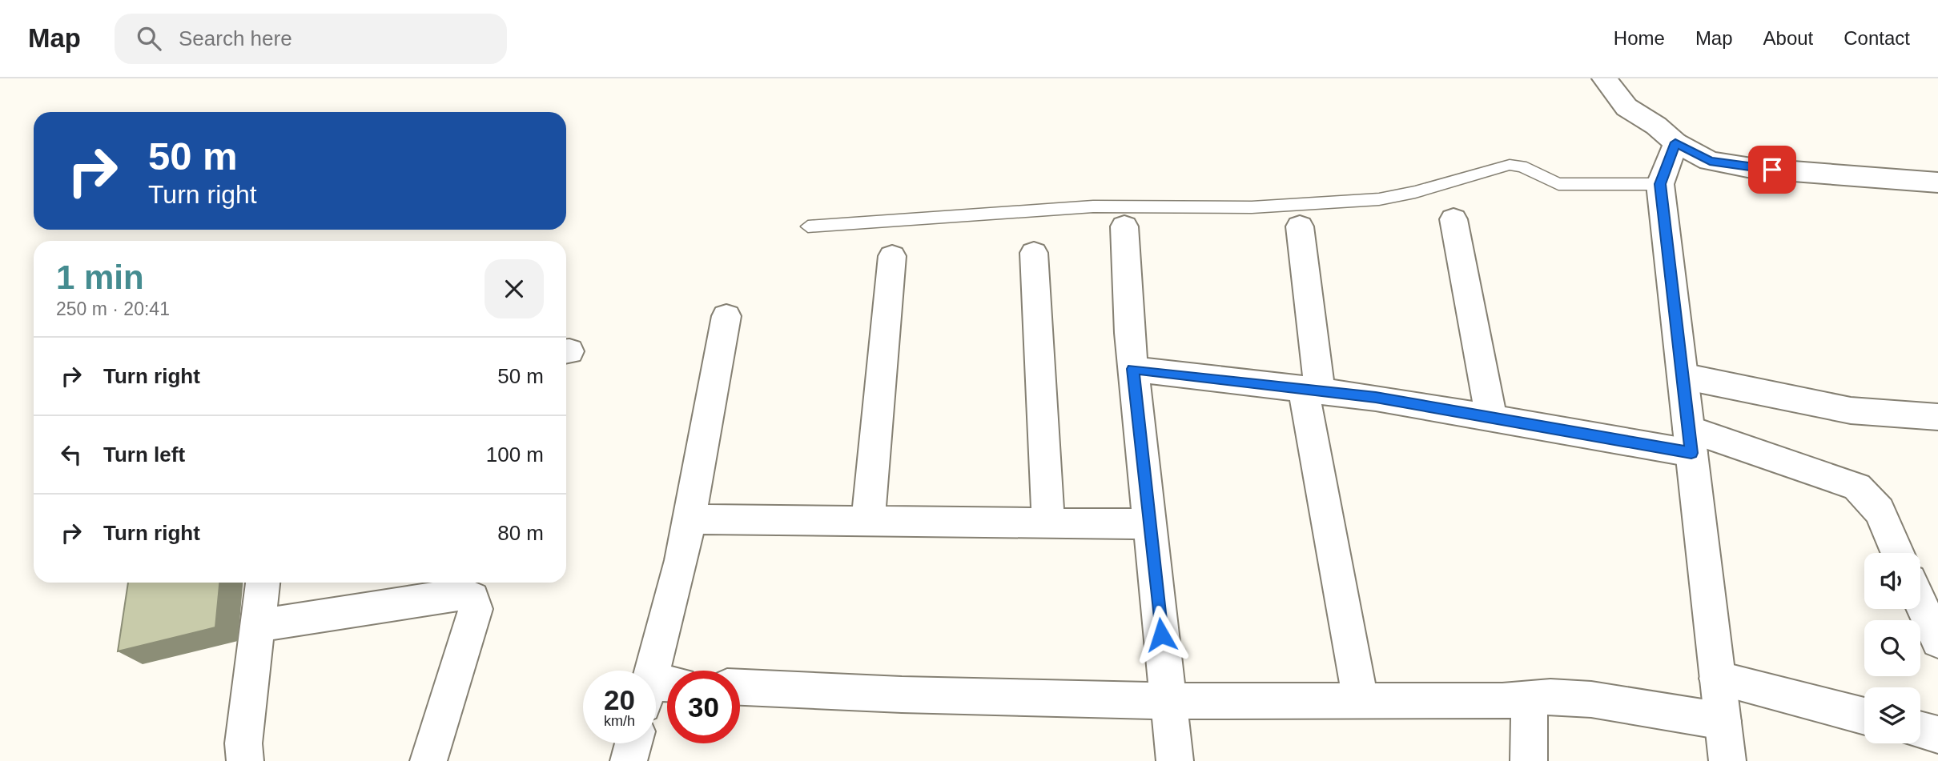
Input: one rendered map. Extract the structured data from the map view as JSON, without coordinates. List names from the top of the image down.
{
  "page": {
    "header": "Map",
    "search": "Search here",
    "nav": [
      "Home",
      "Map",
      "About",
      "Contact"
    ],
    "turn": ["50 m", "Turn right"],
    "heading": ["1 min", "250 m · 20:41"],
    "list": [
      {
        "name": "Turn right",
        "value": "50 m"
      },
      {
        "name": "Turn left",
        "value": "100 m"
      },
      {
        "name": "Turn right",
        "value": "80 m"
      }
    ],
    "speed": "20 km/h",
    "limit": "30"
  }
}
